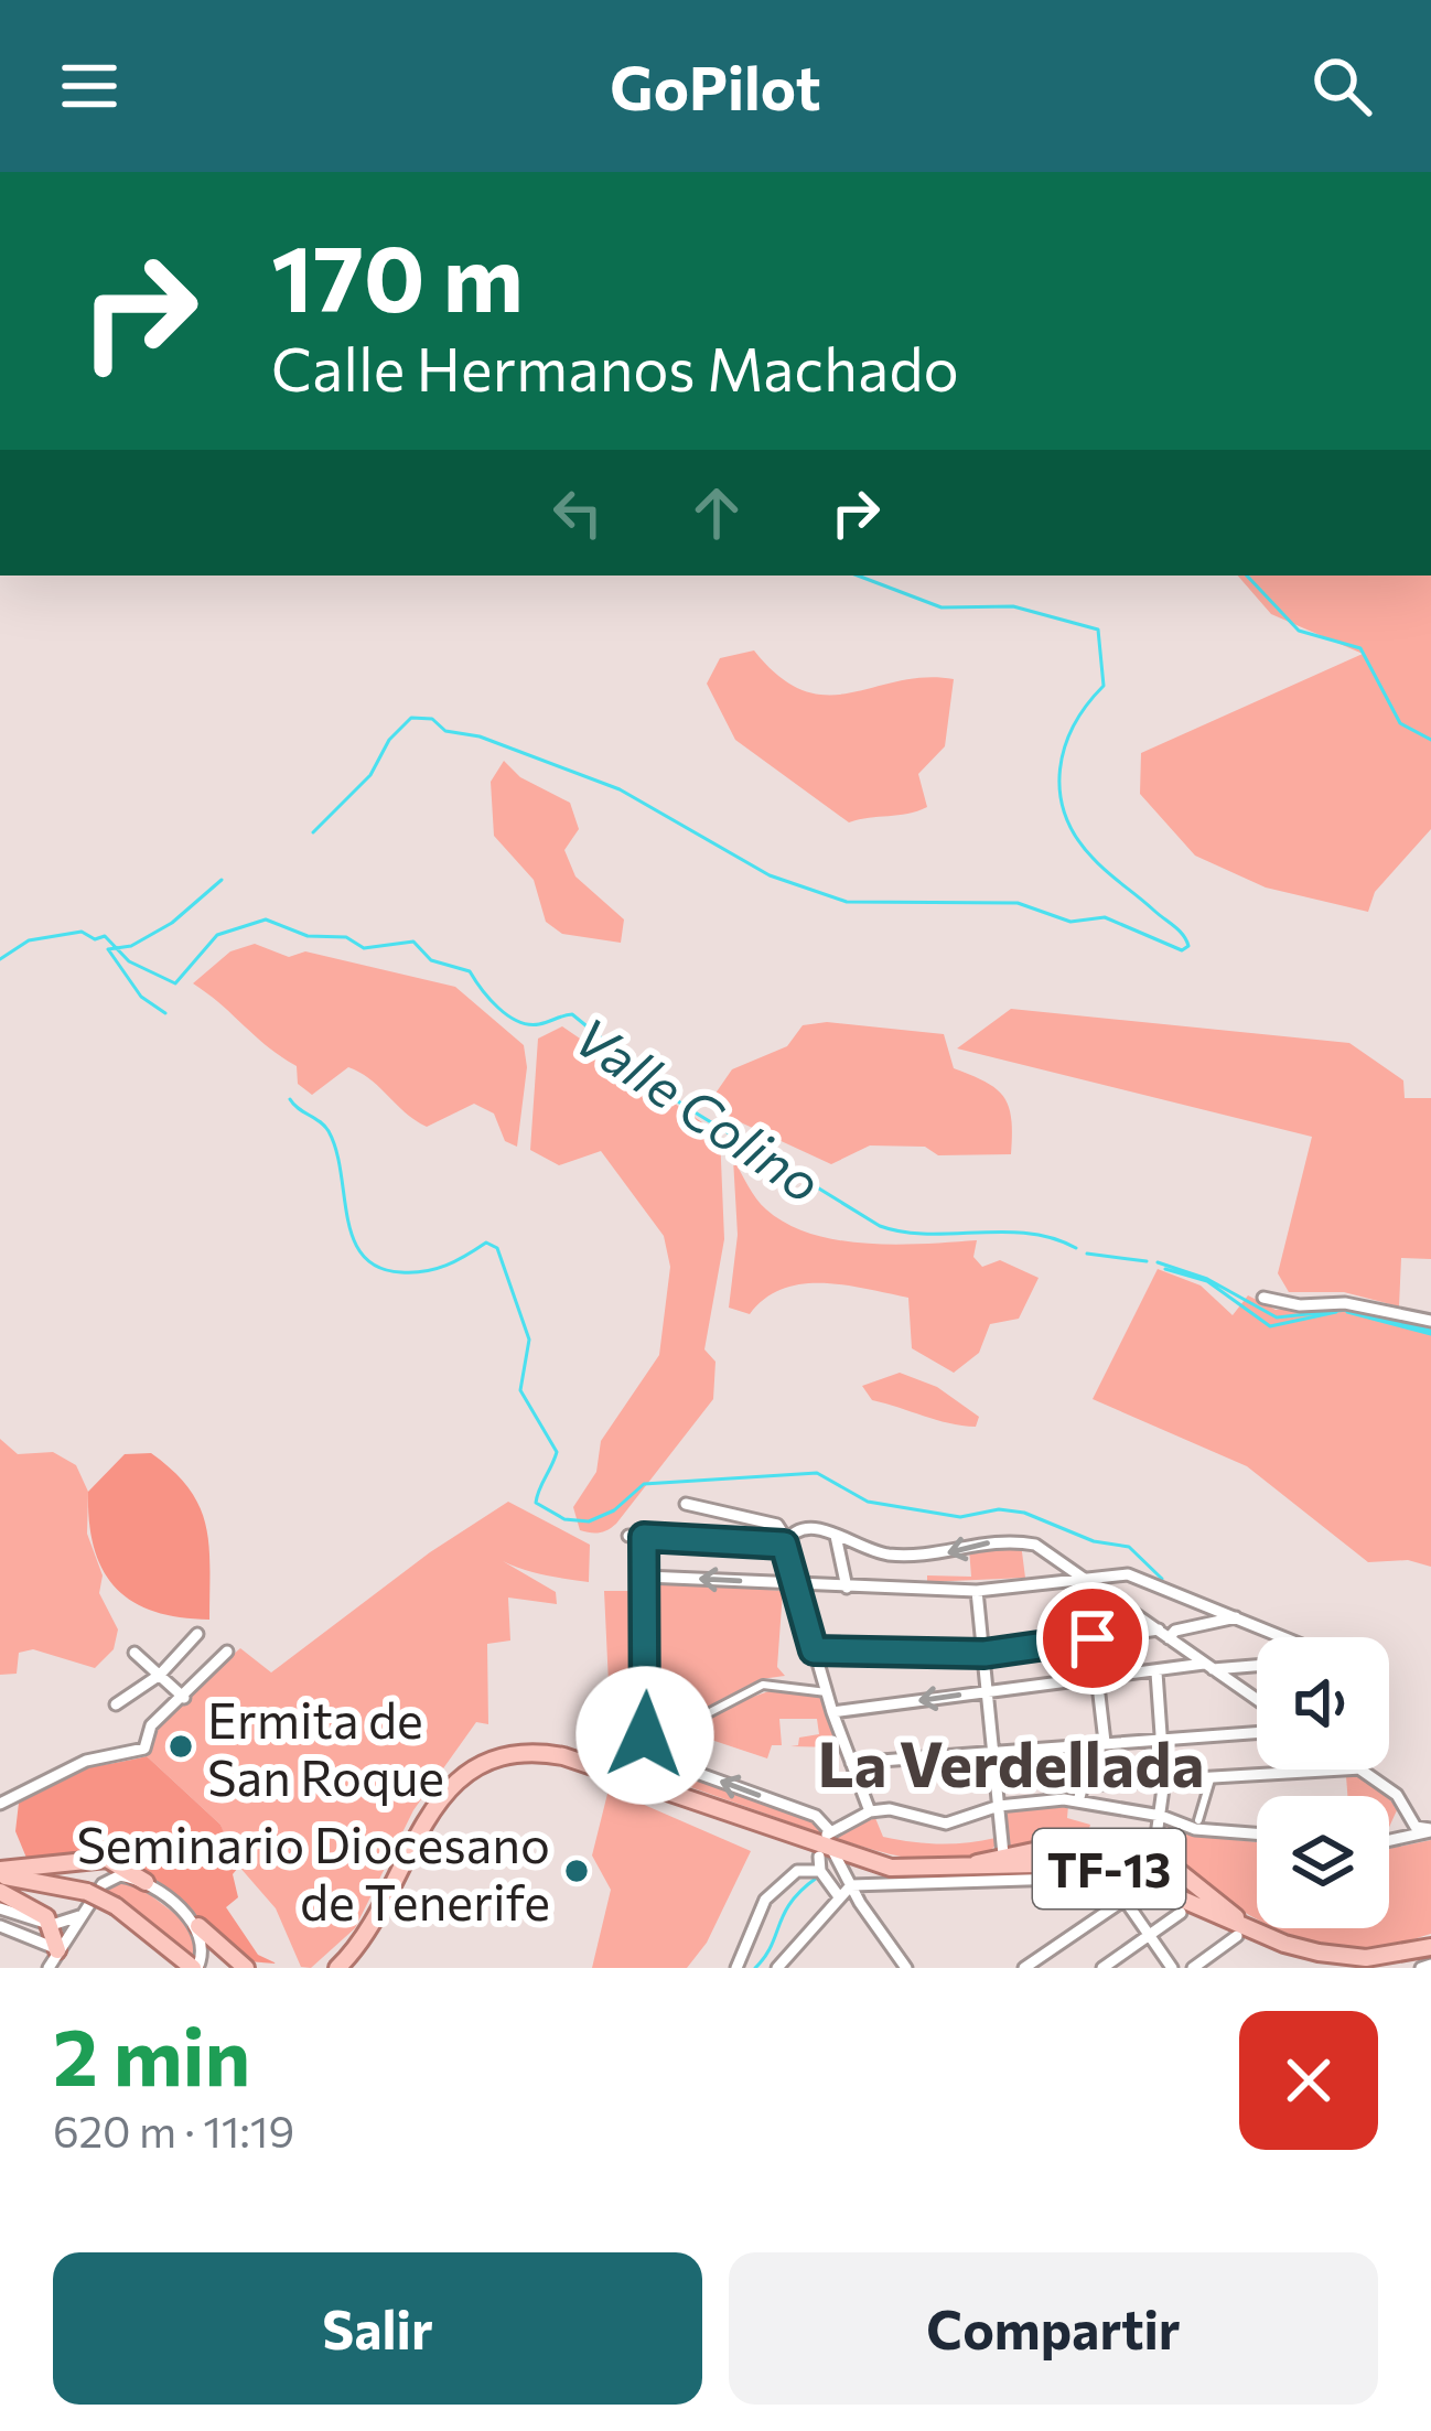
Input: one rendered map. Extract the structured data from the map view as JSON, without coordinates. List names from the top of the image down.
{
  "streets": {
    "main road": ["TF-13"]
  },
  "districts": ["La Verdellada"],
  "water": ["Valle Colino"],
  "places": ["Ermita de San Roque", "Seminario Diocesano de Tenerife"],
  "page": {
    "header": "GoPilot",
    "turn": ["170 m", "Calle Hermanos Machado"],
    "heading": ["2 min", "620 m · 11:19"],
    "buttons": ["Salir", "Compartir"]
  }
}
